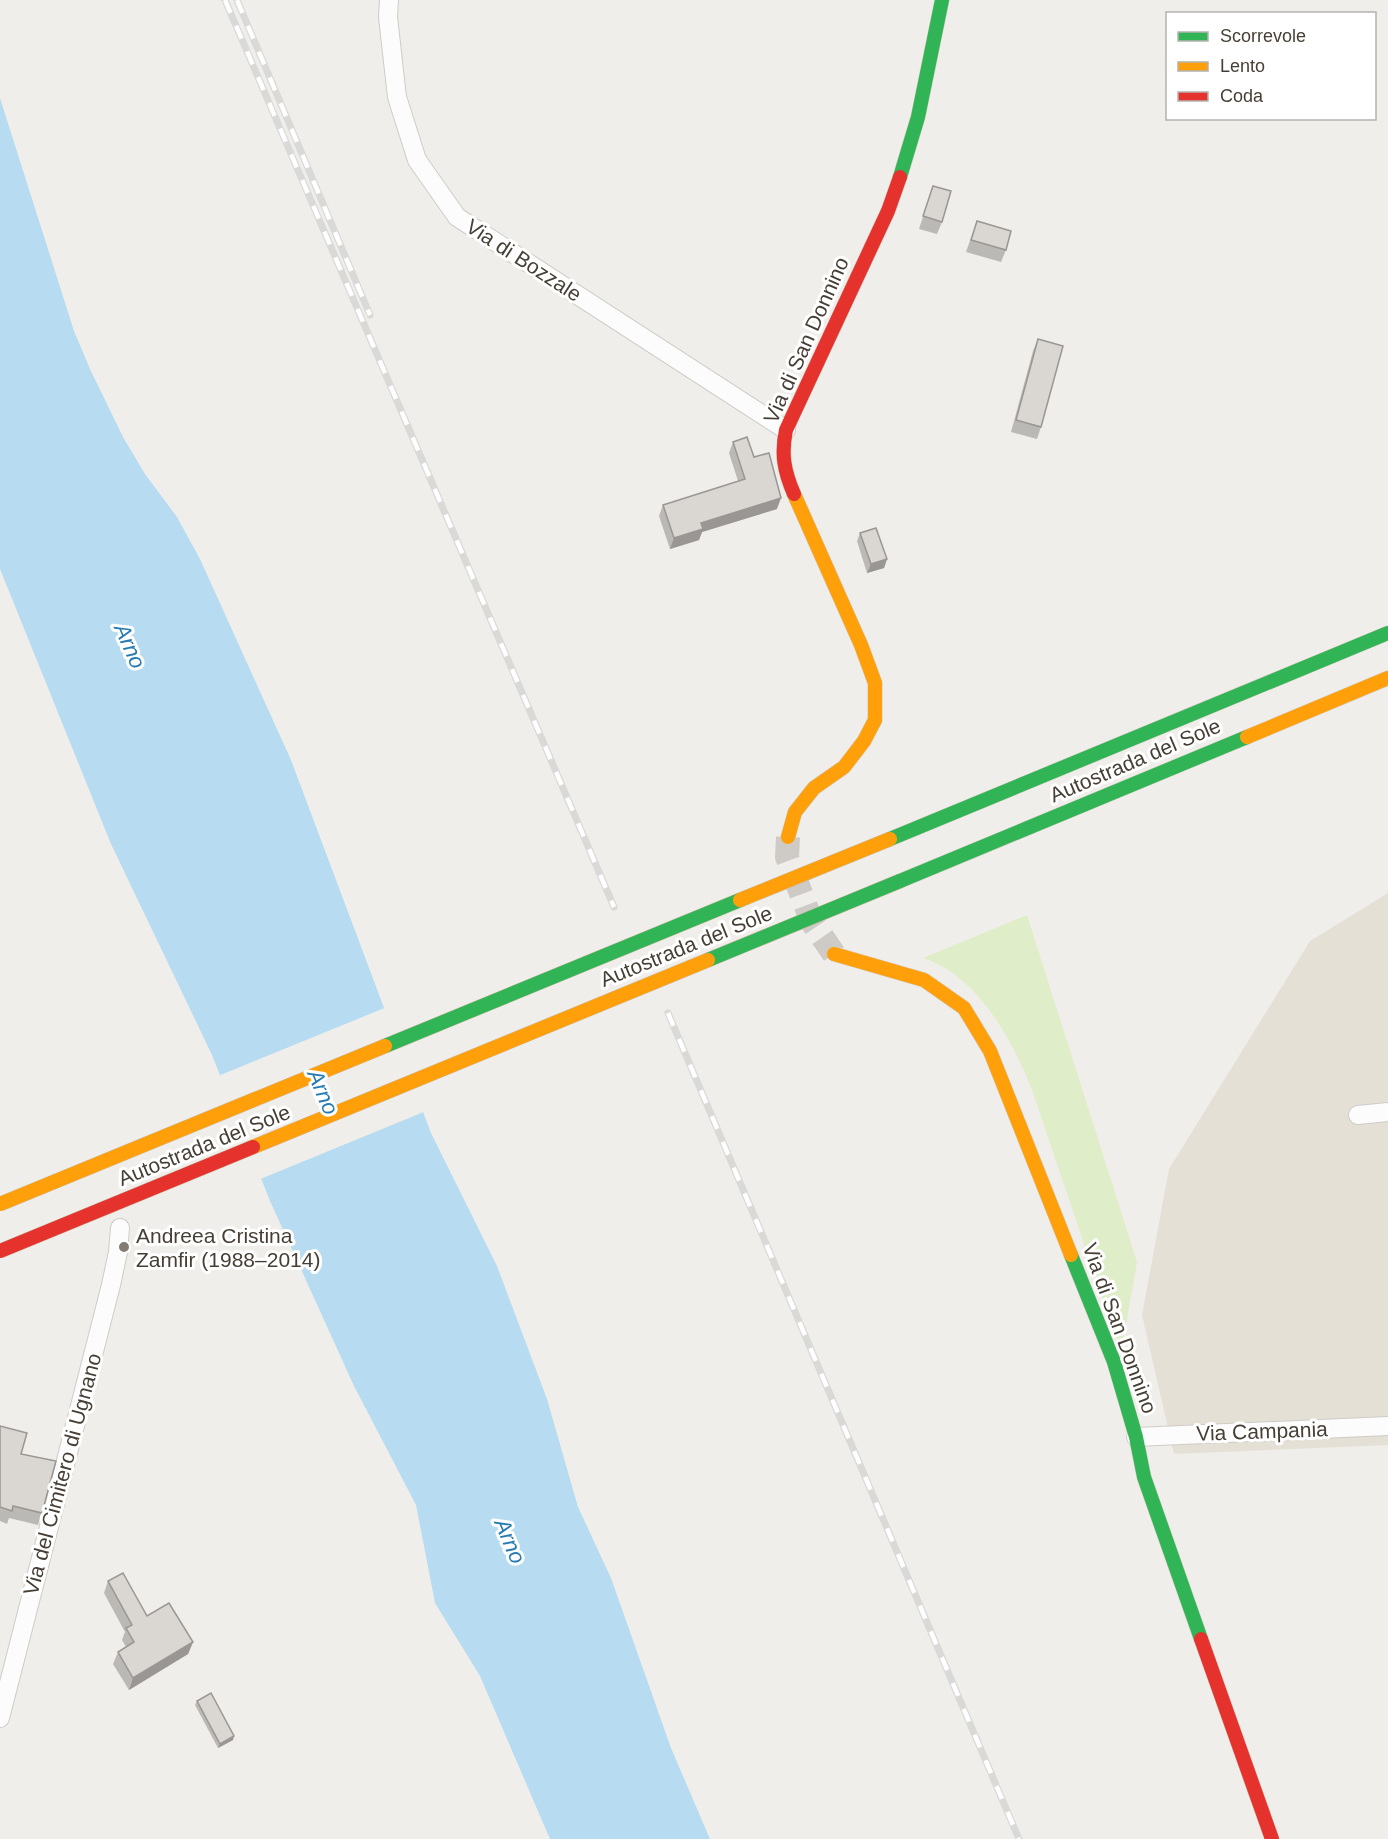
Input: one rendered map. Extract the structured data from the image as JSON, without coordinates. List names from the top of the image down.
{
  "streets": {
    "main road": ["Via di San Donnino", "Autostrada del Sole"],
    "street": ["Via di Bozzale", "Via Campania", "Via del Cimitero di Ugnano"]
  },
  "crossings": [
    ["Via di Bozzale", "Via di San Donnino"],
    ["Via di San Donnino", "Via Campania"]
  ],
  "water": ["Arno"],
  "places": ["Andreea Cristina Zamfir (1988–2014)"],
  "legend": ["Scorrevole", "Lento", "Coda"]
}
